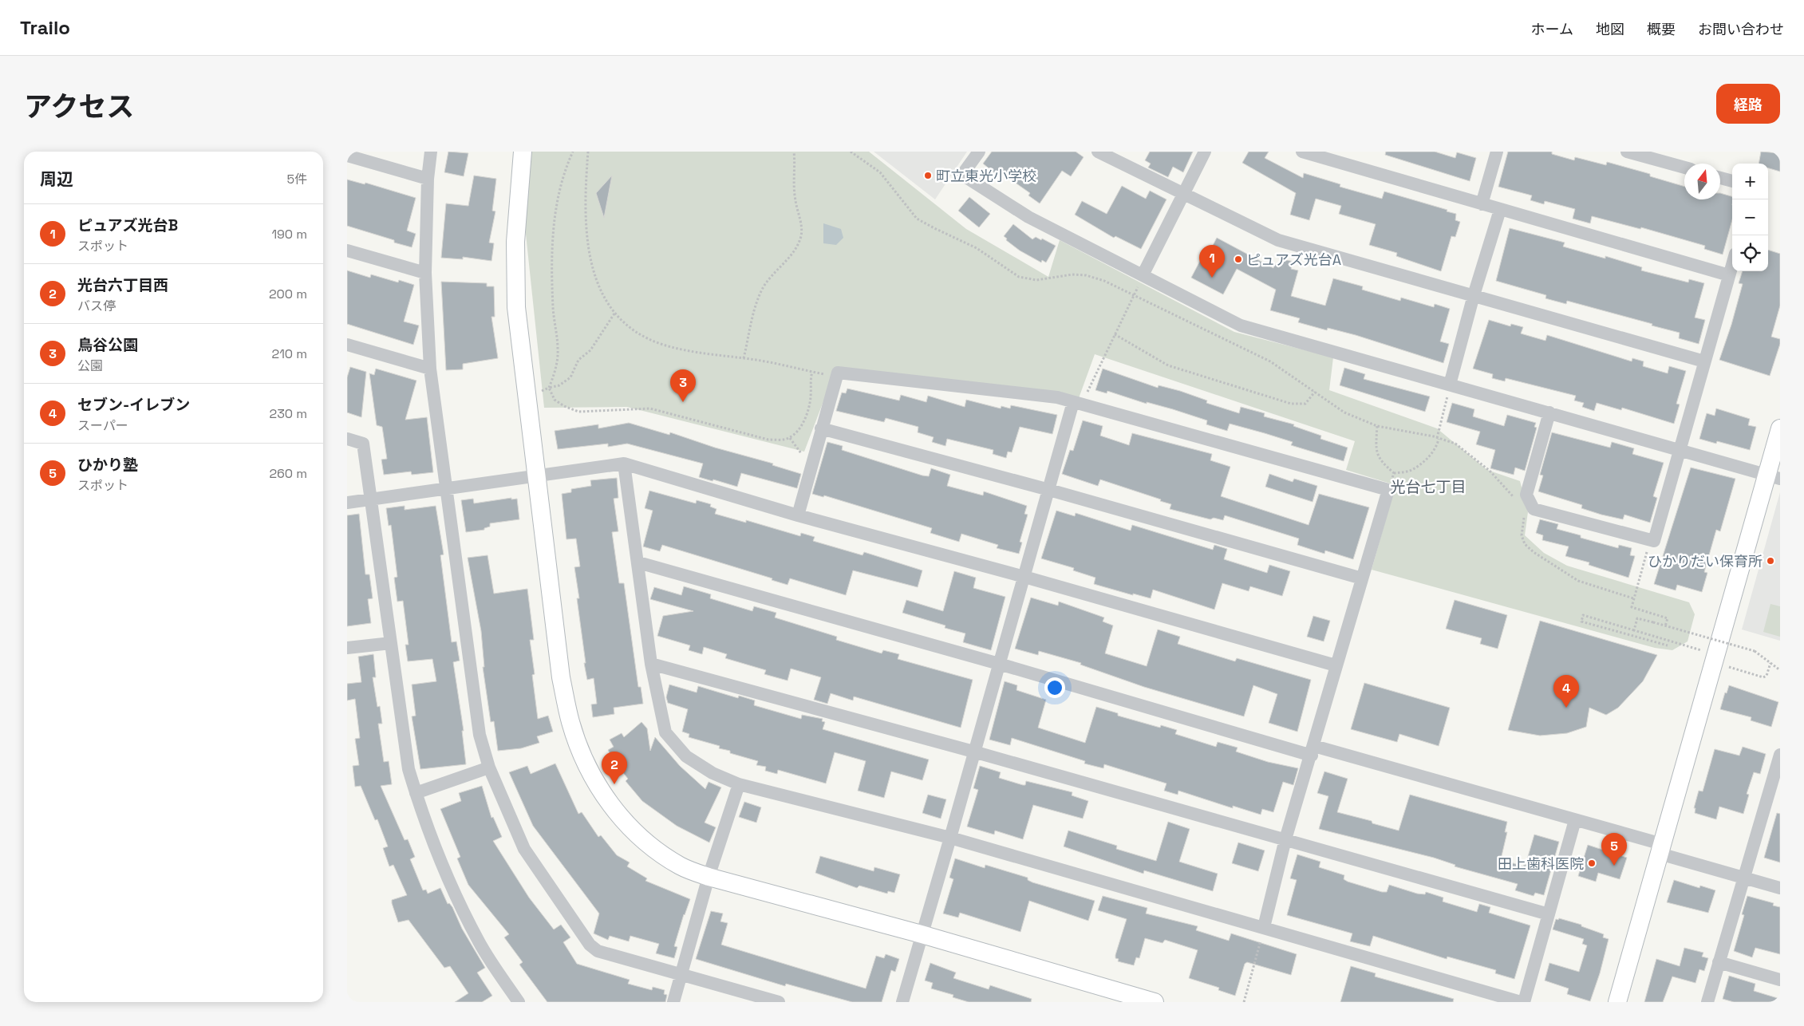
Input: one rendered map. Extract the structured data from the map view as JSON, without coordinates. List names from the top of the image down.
{
  "districts": ["光台七丁目"],
  "places": [
    "町立東光小学校",
    "ピュアズ光台A",
    "ひかりだい保育所",
    "田上歯科医院"
  ],
  "north": "top",
  "page": {
    "header": "Trailo",
    "nav": [
      "ホーム",
      "地図",
      "概要",
      "お問い合わせ"
    ],
    "title": "アクセス",
    "buttons": "経路",
    "heading": ["周辺", "5件"],
    "map_buttons": ["+", "−"],
    "list": [
      {
        "mark": "1",
        "name": "ピュアズ光台B",
        "note": "スポット",
        "value": "190 m"
      },
      {
        "mark": "2",
        "name": "光台六丁目西",
        "note": "バス停",
        "value": "200 m"
      },
      {
        "mark": "3",
        "name": "鳥谷公園",
        "note": "公園",
        "value": "210 m"
      },
      {
        "mark": "4",
        "name": "セブン-イレブン",
        "note": "スーパー",
        "value": "230 m"
      },
      {
        "mark": "5",
        "name": "ひかり塾",
        "note": "スポット",
        "value": "260 m"
      }
    ],
    "pins": [
      "1",
      "3",
      "4",
      "2",
      "5"
    ]
  }
}
